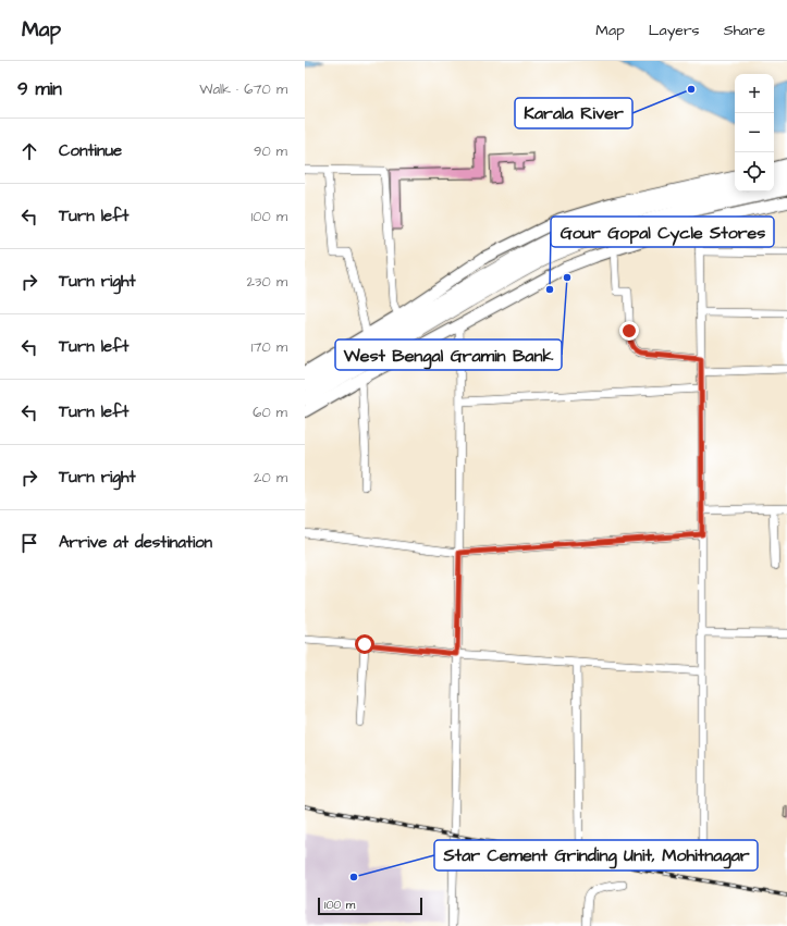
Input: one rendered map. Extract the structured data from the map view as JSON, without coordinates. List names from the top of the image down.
{
  "places": [
    "Karala River",
    "West Bengal Gramin Bank",
    "Gour Gopal Cycle Stores",
    "Star Cement Grinding Unit, Mohitnagar"
  ],
  "scale_bar": "100 m",
  "page": {
    "header": "Map",
    "nav": ["Map", "Layers", "Share"],
    "heading": ["9 min", "Walk · 670 m"],
    "map_buttons": ["+", "−"],
    "list": [
      ["Continue", "90 m"],
      ["Turn left", "100 m"],
      ["Turn right", "230 m"],
      ["Turn left", "170 m"],
      ["Turn left", "60 m"],
      ["Turn right", "20 m"],
      "Arrive at destination"
    ],
    "scale": "100 m"
  }
}
